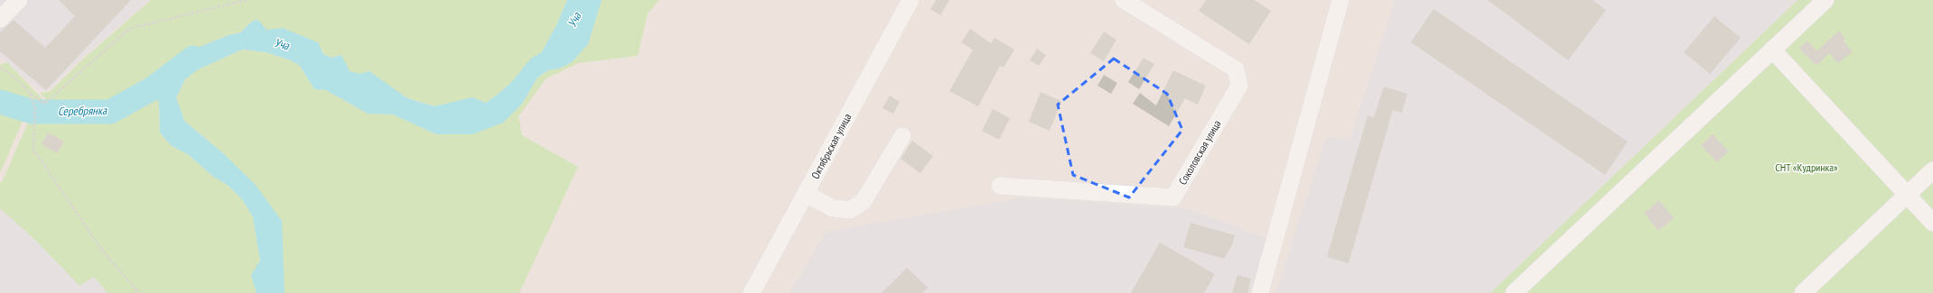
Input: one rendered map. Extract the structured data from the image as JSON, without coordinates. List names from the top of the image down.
{
  "streets": {
    "street": ["Октябрьская улица", "Соколовская улица"]
  },
  "water": ["Уча", "Серебрянка"],
  "parks": ["СНТ «Кудринка»"]
}
